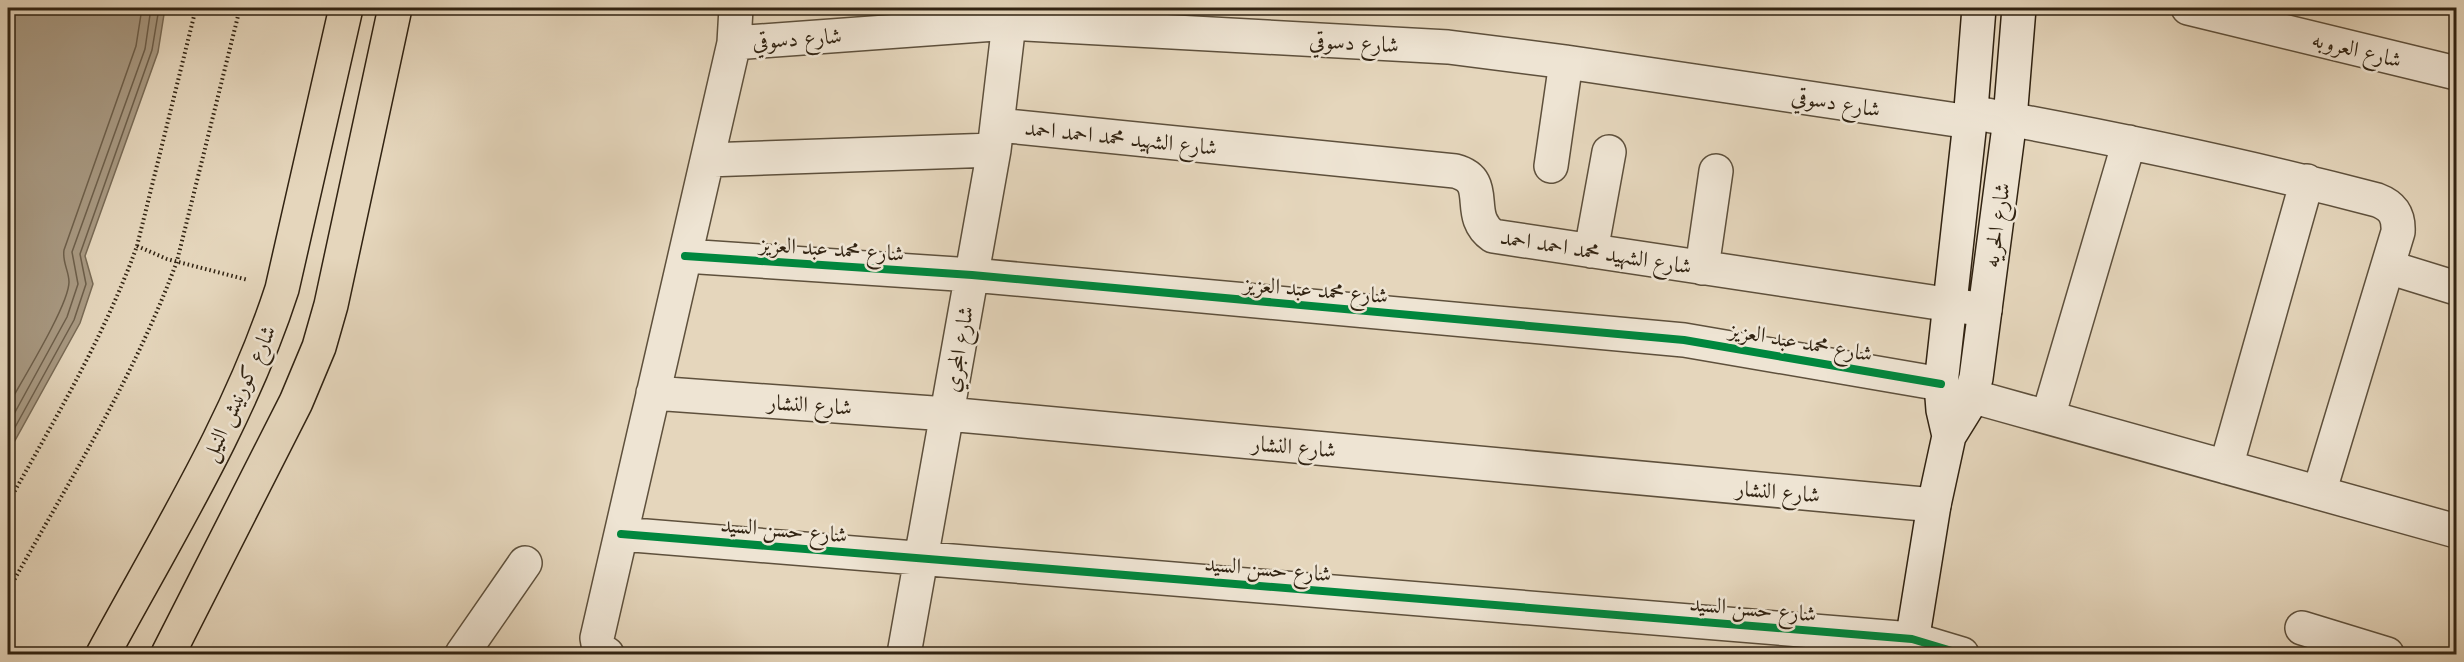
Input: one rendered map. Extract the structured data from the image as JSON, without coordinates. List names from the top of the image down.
{
  "streets": {
    "main road": ["شارع كورنيش النيل"],
    "street": [
      "شارع دسوقي",
      "شارع العروبه",
      "شارع الشهيد محمد احمد احمد",
      "شارع الحريه",
      "شارع محمد عبد العزيز",
      "شارع المجري",
      "شارع النشار",
      "شارع حسن السيد"
    ]
  },
  "crossings": [
    ["شارع دسوقي", "شارع الحريه"],
    ["شارع دسوقي", "شارع المجري"],
    ["شارع الشهيد محمد احمد احمد", "شارع الحريه"],
    ["شارع الشهيد محمد احمد احمد", "شارع المجري"],
    ["شارع الحريه", "شارع محمد عبد العزيز"],
    ["شارع الحريه", "شارع النشار"],
    ["شارع الحريه", "شارع حسن السيد"],
    ["شارع محمد عبد العزيز", "شارع المجري"],
    ["شارع المجري", "شارع النشار"],
    ["شارع المجري", "شارع حسن السيد"]
  ]
}
